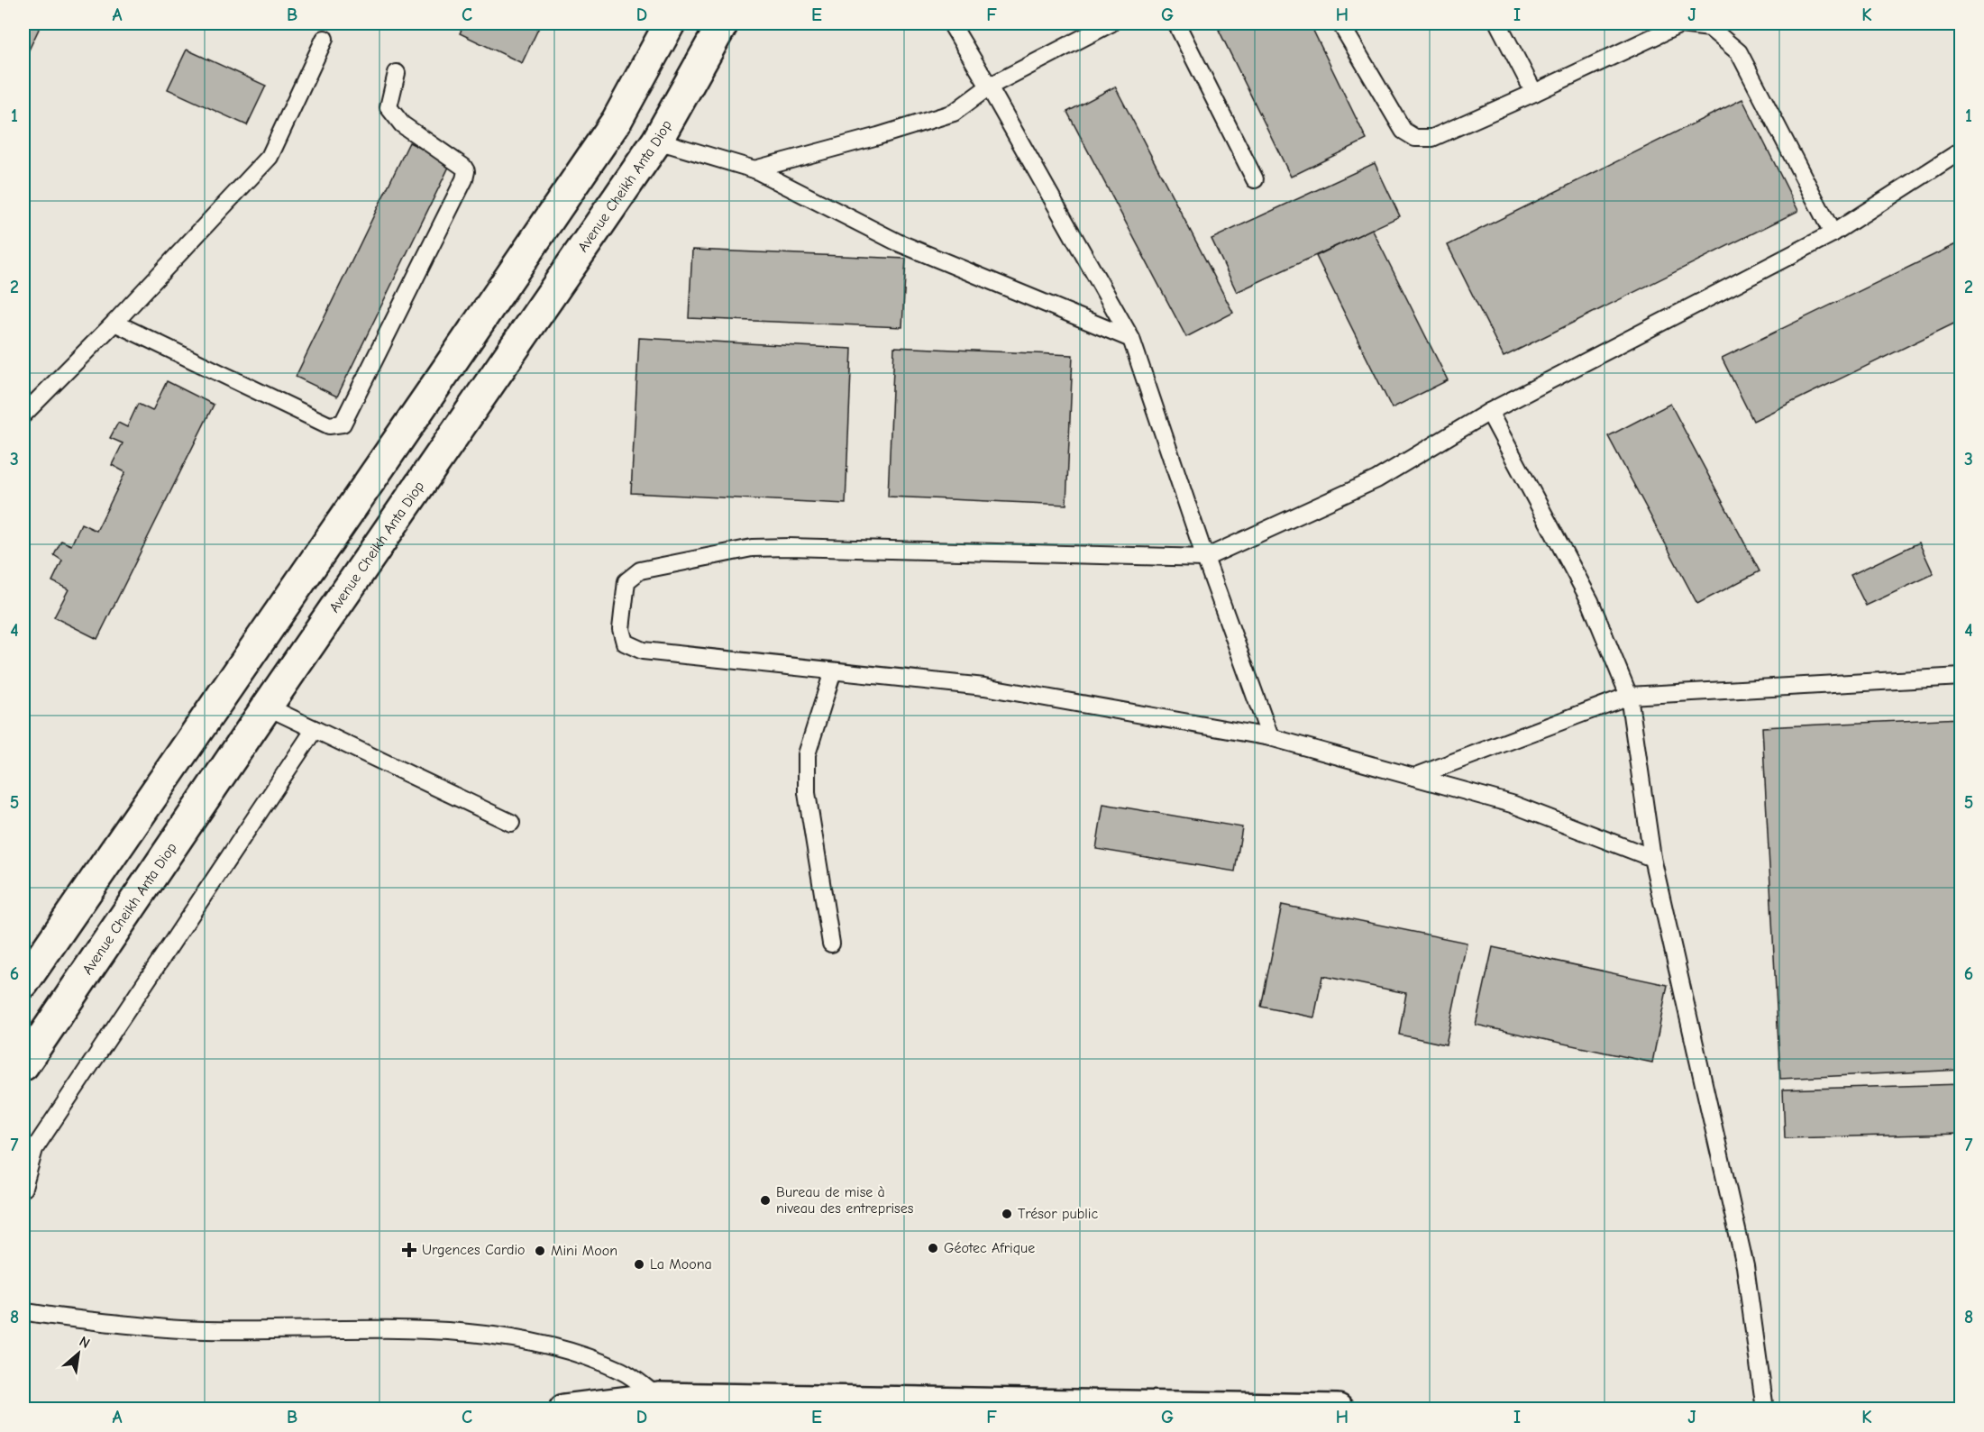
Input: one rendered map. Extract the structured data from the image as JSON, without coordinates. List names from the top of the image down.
{
  "streets": {
    "street": ["Avenue Cheikh Anta Diop"]
  },
  "places": {
    "other": [
      "Bureau de mise à niveau des entreprises",
      "Trésor public",
      "Géotec Afrique",
      "Mini Moon",
      "La Moona"
    ],
    "health": ["Urgences Cardio"]
  },
  "north": "top right",
  "grid": {
    "columns": [
      "A",
      "B",
      "C",
      "D",
      "E",
      "F",
      "G",
      "H",
      "I",
      "J",
      "K"
    ],
    "rows": [
      "1",
      "2",
      "3",
      "4",
      "5",
      "6",
      "7",
      "8"
    ]
  }
}
